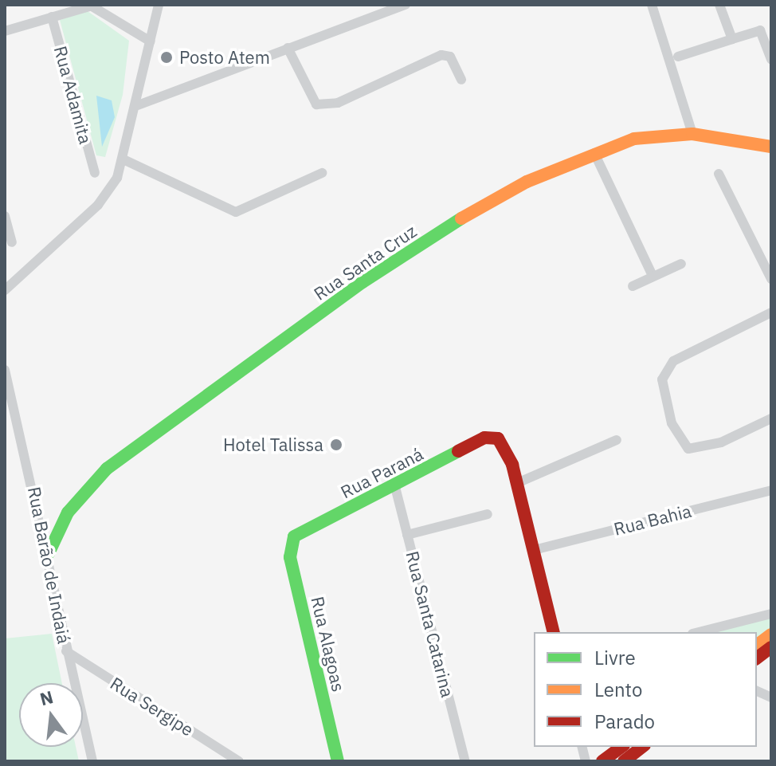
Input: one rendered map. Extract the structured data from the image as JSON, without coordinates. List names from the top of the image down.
{
  "streets": {
    "street": [
      "Rua Adamita",
      "Rua Santa Cruz",
      "Rua Paraná",
      "Rua Bahia",
      "Rua Barão de Indaiá",
      "Rua Santa Catarina",
      "Rua Alagoas",
      "Rua Sergipe"
    ]
  },
  "crossings": [
    ["Rua Santa Cruz", "Rua Barão de Indaiá"],
    ["Rua Paraná", "Rua Santa Catarina"],
    ["Rua Paraná", "Rua Alagoas"],
    ["Rua Barão de Indaiá", "Rua Sergipe"]
  ],
  "places": ["Posto Atem", "Hotel Talissa"],
  "legend": ["Livre", "Lento", "Parado"],
  "north": "top"
}
